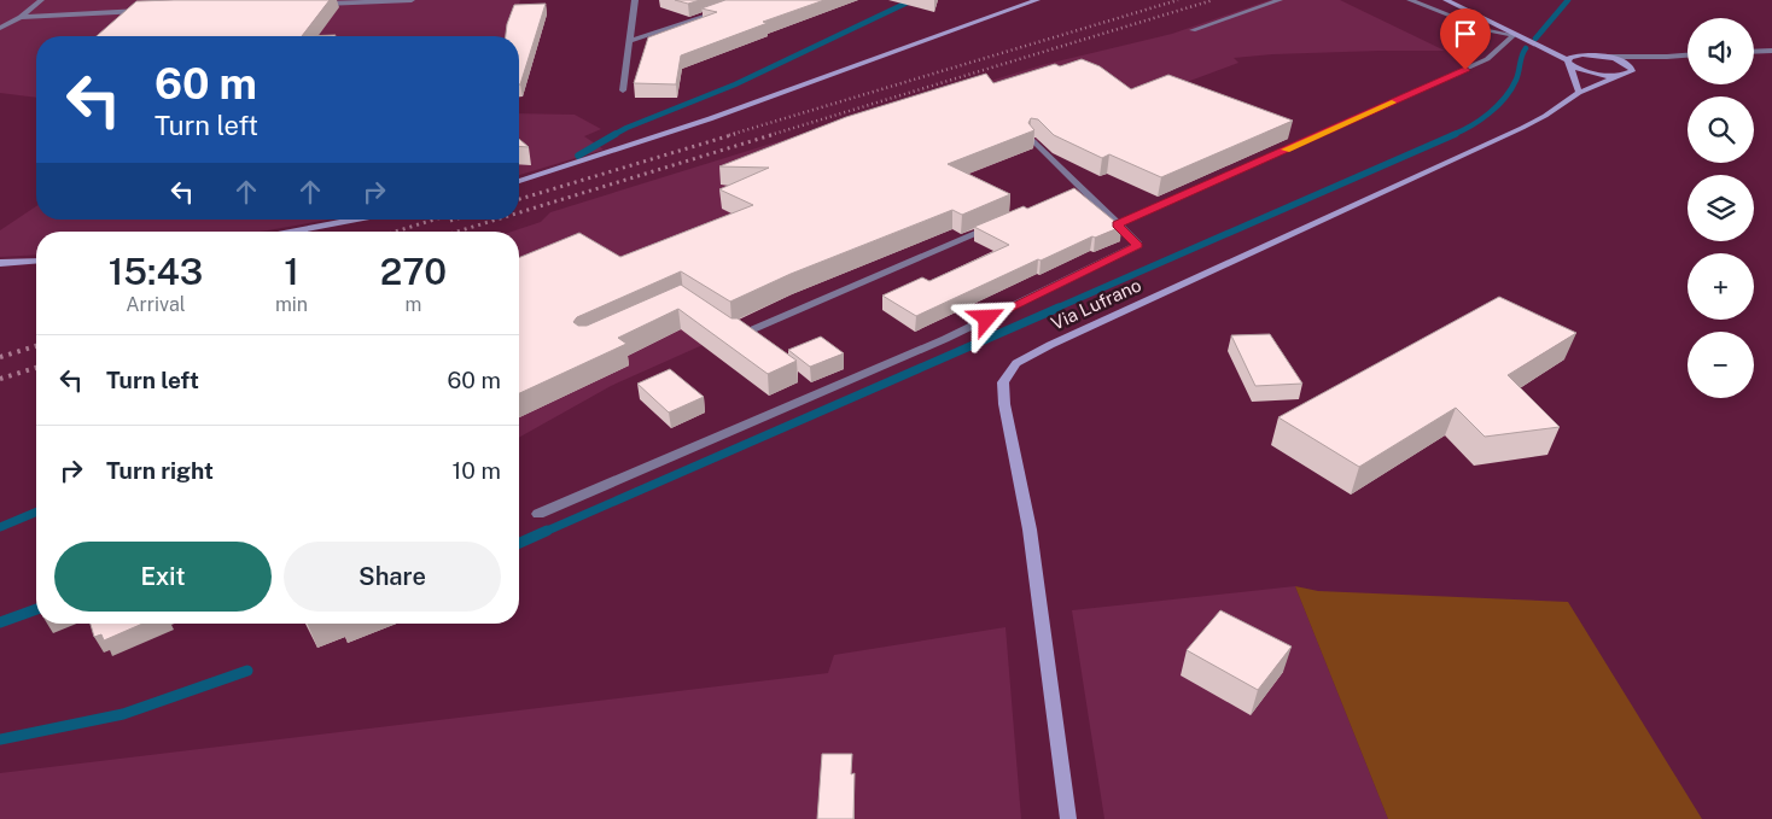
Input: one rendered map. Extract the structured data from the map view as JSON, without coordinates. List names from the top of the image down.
{
  "streets": {
    "street": ["Via Lufrano"]
  },
  "page": {
    "map_buttons": ["+", "−"],
    "turn": ["60 m", "Turn left"],
    "eta": [
      "15:43",
      "Arrival",
      "1",
      "min",
      "270",
      "m"
    ],
    "list": [
      {
        "name": "Turn left",
        "value": "60 m"
      },
      {
        "name": "Turn right",
        "value": "10 m"
      }
    ],
    "buttons": ["Exit", "Share"]
  }
}
